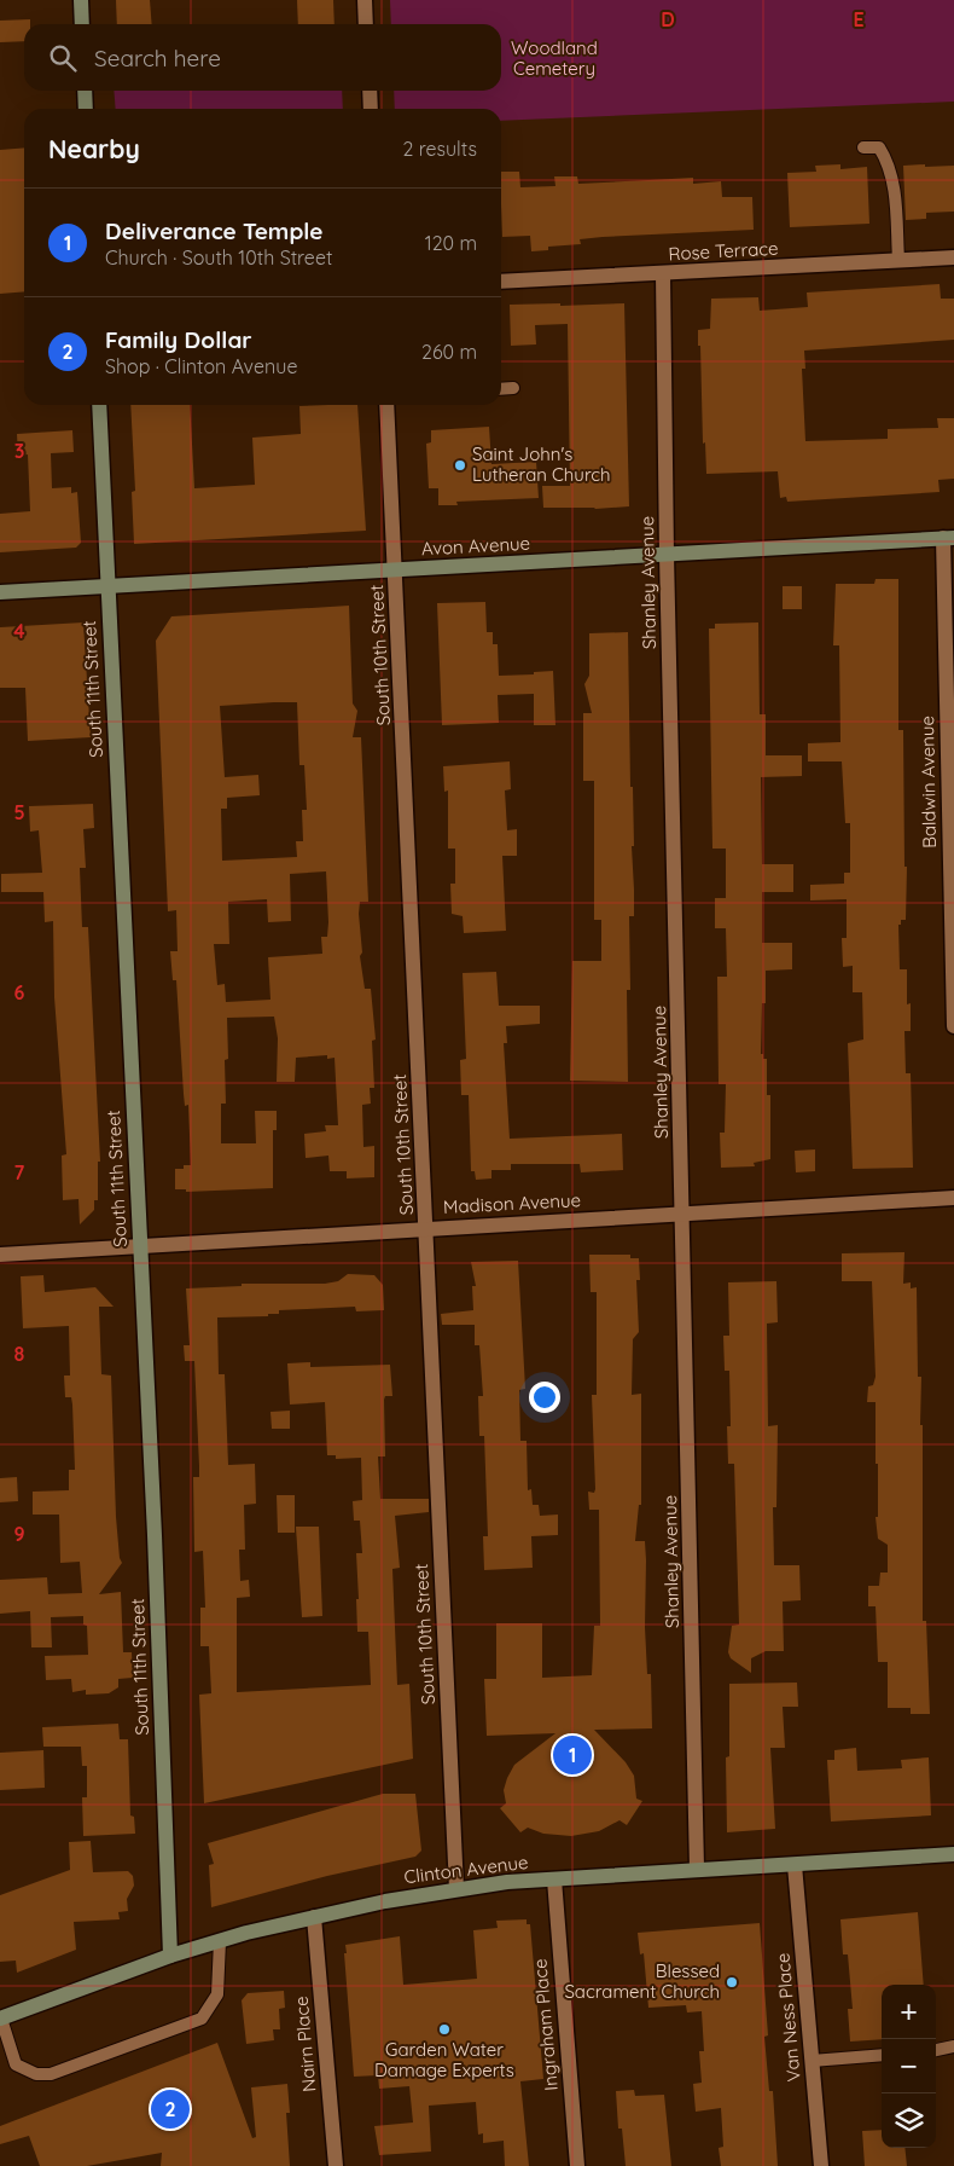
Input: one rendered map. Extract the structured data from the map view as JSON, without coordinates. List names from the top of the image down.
{
  "streets": {
    "street": [
      "Rose Terrace",
      "Avon Avenue",
      "Shanley Avenue",
      "South 10th Street",
      "South 11th Street",
      "Baldwin Avenue",
      "Madison Avenue",
      "Clinton Avenue",
      "Van Ness Place",
      "Ingraham Place",
      "Nairn Place"
    ]
  },
  "crossings": [
    ["Rose Terrace", "Shanley Avenue"],
    ["Avon Avenue", "Shanley Avenue"],
    ["Avon Avenue", "South 10th Street"],
    ["Avon Avenue", "South 11th Street"],
    ["Avon Avenue", "Baldwin Avenue"],
    ["Shanley Avenue", "Madison Avenue"],
    ["Shanley Avenue", "Clinton Avenue"],
    ["South 10th Street", "Madison Avenue"],
    ["South 10th Street", "Clinton Avenue"],
    ["South 11th Street", "Madison Avenue"],
    ["South 11th Street", "Clinton Avenue"],
    ["Clinton Avenue", "Van Ness Place"],
    ["Clinton Avenue", "Ingraham Place"],
    ["Clinton Avenue", "Nairn Place"]
  ],
  "parks": ["Woodland Cemetery"],
  "places": ["Saint John's Lutheran Church", "Blessed Sacrament Church", "Garden Water Damage Experts"],
  "page": {
    "search": "Search here",
    "heading": ["Nearby", "2 results"],
    "list": [
      {
        "mark": "1",
        "name": "Deliverance Temple",
        "note": "Church · South 10th Street",
        "value": "120 m"
      },
      {
        "mark": "2",
        "name": "Family Dollar",
        "note": "Shop · Clinton Avenue",
        "value": "260 m"
      }
    ],
    "pins": ["1", "2"],
    "map_buttons": ["+", "−"]
  },
  "grid": {
    "columns": ["D", "E"],
    "rows": [
      "3",
      "4",
      "5",
      "6",
      "7",
      "8",
      "9"
    ]
  }
}
